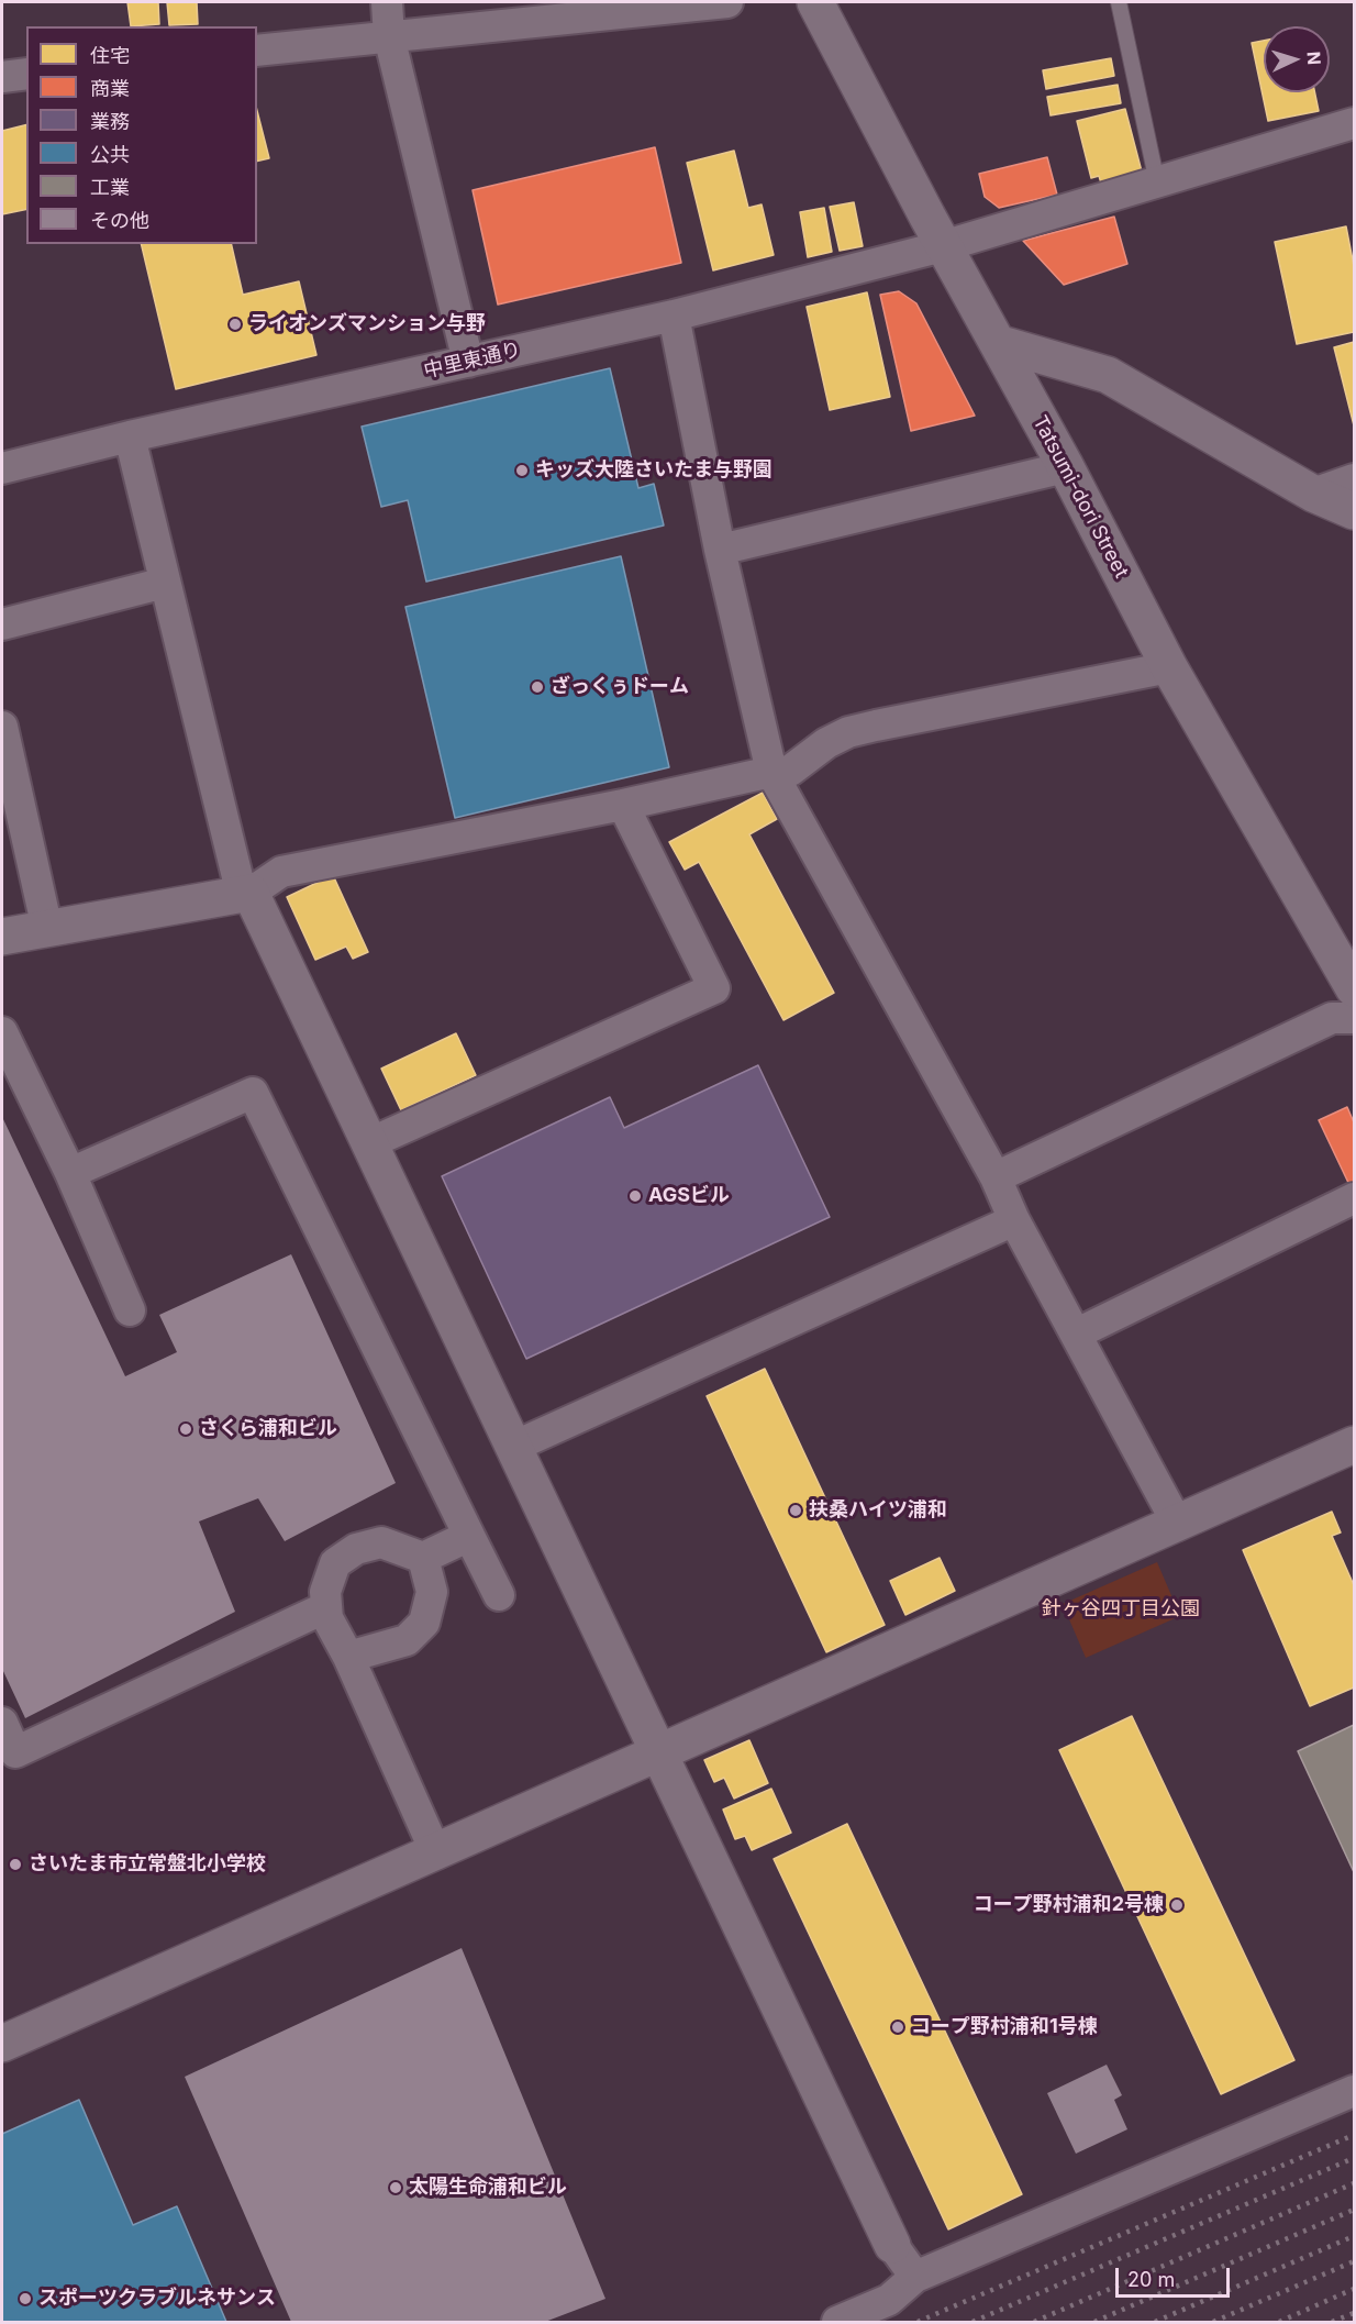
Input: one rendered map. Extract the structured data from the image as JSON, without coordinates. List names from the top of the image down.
{
  "streets": {
    "street": ["中里東通り", "Tatsumi-dori Street"]
  },
  "crossings": [
    ["中里東通り", "Tatsumi-dori Street"]
  ],
  "parks": ["針ヶ谷四丁目公園"],
  "places": [
    "ライオンズマンション与野",
    "キッズ大陸さいたま与野園",
    "ざっくぅドーム",
    "AGSビル",
    "さくら浦和ビル",
    "扶桑ハイツ浦和",
    "さいたま市立常盤北小学校",
    "コープ野村浦和2号棟",
    "コープ野村浦和1号棟",
    "太陽生命浦和ビル",
    "スポーツクラブルネサンス"
  ],
  "legend": [
    "住宅",
    "商業",
    "業務",
    "公共",
    "工業",
    "その他"
  ],
  "scale_bar": "20 m",
  "north": "right"
}
